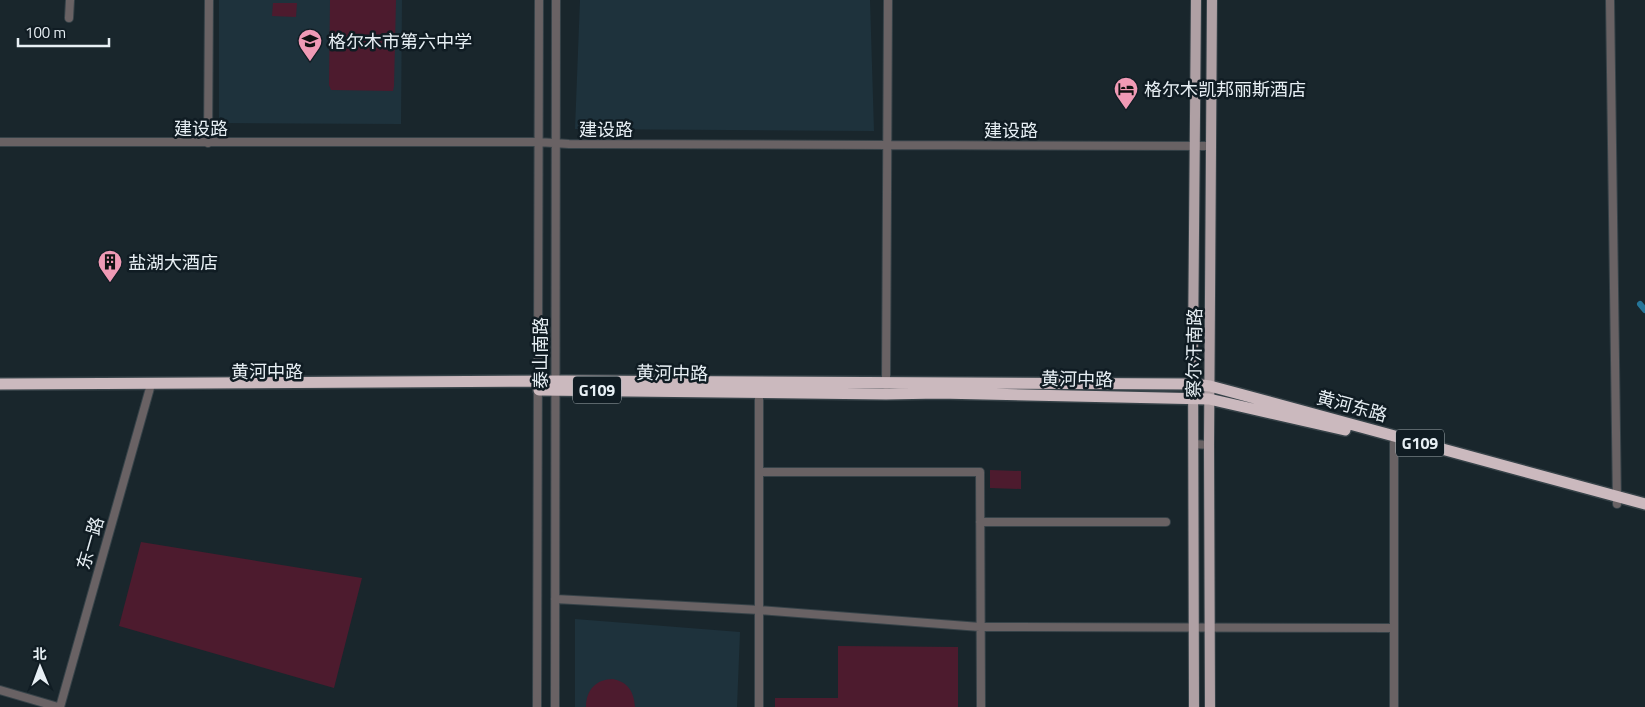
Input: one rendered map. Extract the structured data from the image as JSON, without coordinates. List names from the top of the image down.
{
  "streets": {
    "highway": ["黄河中路", "G109", "黄河东路"],
    "main road": ["察尔汗南路"],
    "street": ["建设路", "泰山南路", "东一路"]
  },
  "crossings": [
    ["建设路", "泰山南路"],
    ["建设路", "察尔汗南路"],
    ["泰山南路", "黄河中路"],
    ["察尔汗南路", "黄河中路"],
    ["察尔汗南路", "黄河东路"],
    ["黄河中路", "黄河东路"],
    ["黄河中路", "东一路"]
  ],
  "places": {
    "school or university": ["格尔木市第六中学"],
    "hotel": ["格尔木凯邦丽斯酒店"],
    "building": ["盐湖大酒店"]
  },
  "scale_bar": "100 m",
  "north": "top"
}
